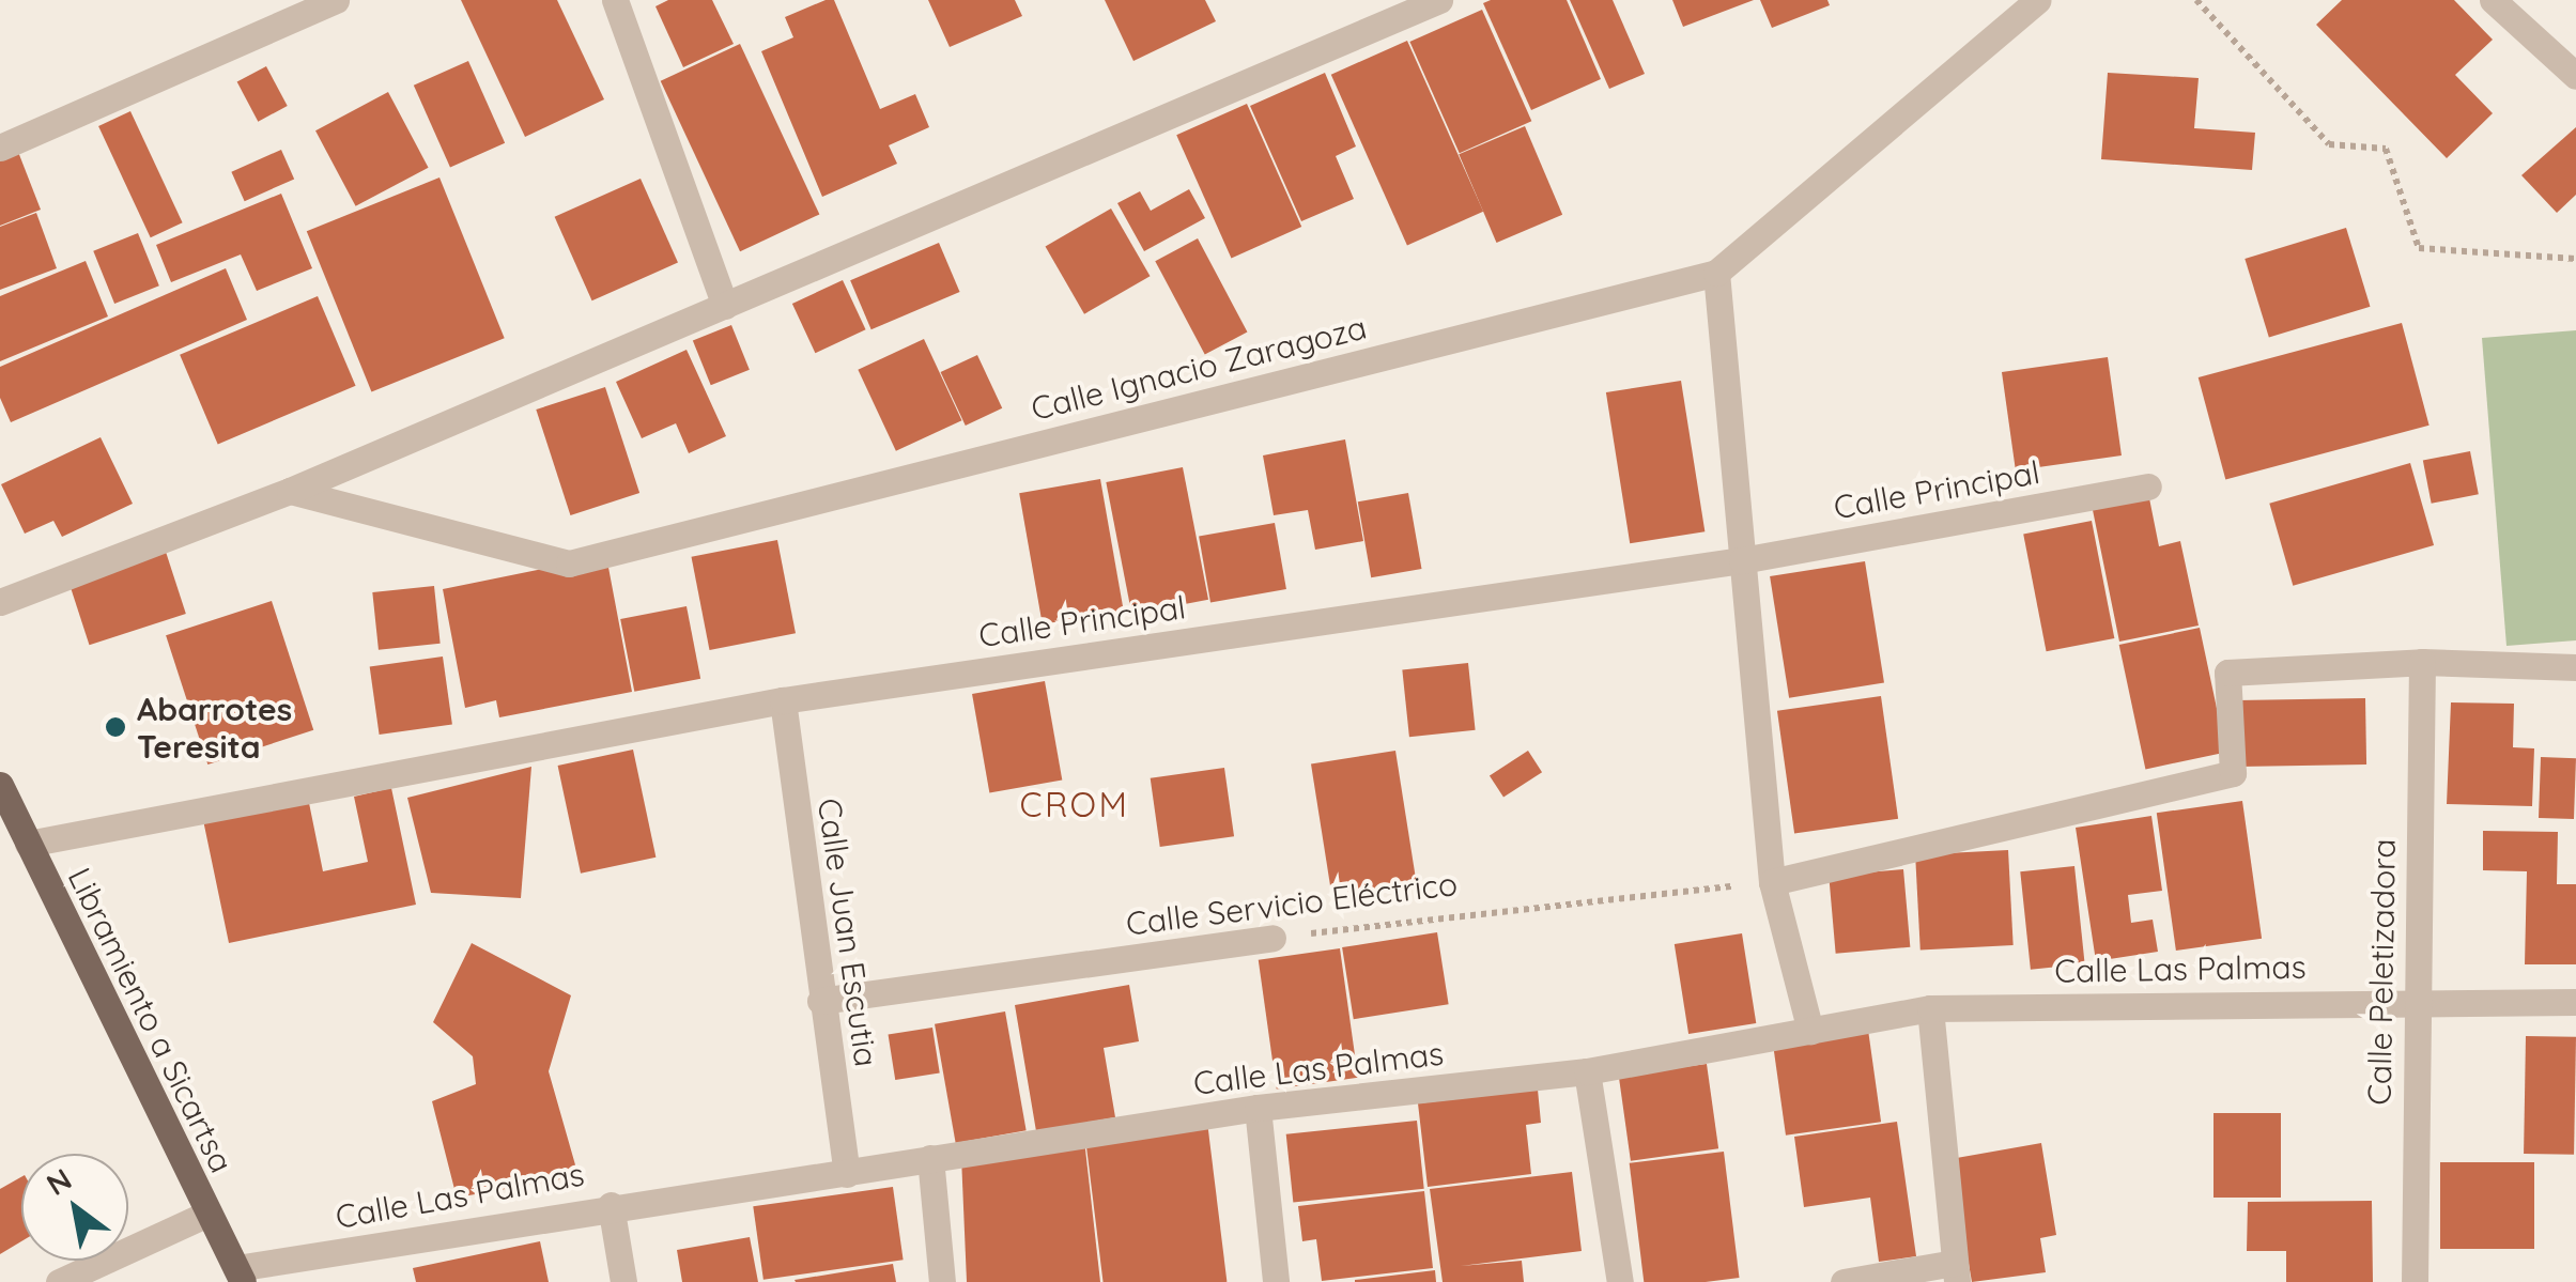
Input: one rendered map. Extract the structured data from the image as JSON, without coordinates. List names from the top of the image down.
{
  "streets": {
    "main road": ["Libramiento a Sicartsa"],
    "street": [
      "Calle Ignacio Zaragoza",
      "Calle Principal",
      "Calle Servicio Eléctrico",
      "Calle Juan Escutia",
      "Calle Las Palmas",
      "Calle Peletizadora"
    ]
  },
  "crossings": [
    ["Calle Principal", "Calle Juan Escutia"],
    ["Calle Principal", "Libramiento a Sicartsa"],
    ["Calle Servicio Eléctrico", "Calle Juan Escutia"],
    ["Calle Juan Escutia", "Calle Las Palmas"],
    ["Calle Las Palmas", "Calle Peletizadora"],
    ["Calle Las Palmas", "Libramiento a Sicartsa"]
  ],
  "districts": ["CROM"],
  "places": ["Abarrotes Teresita"],
  "north": "top left"
}
